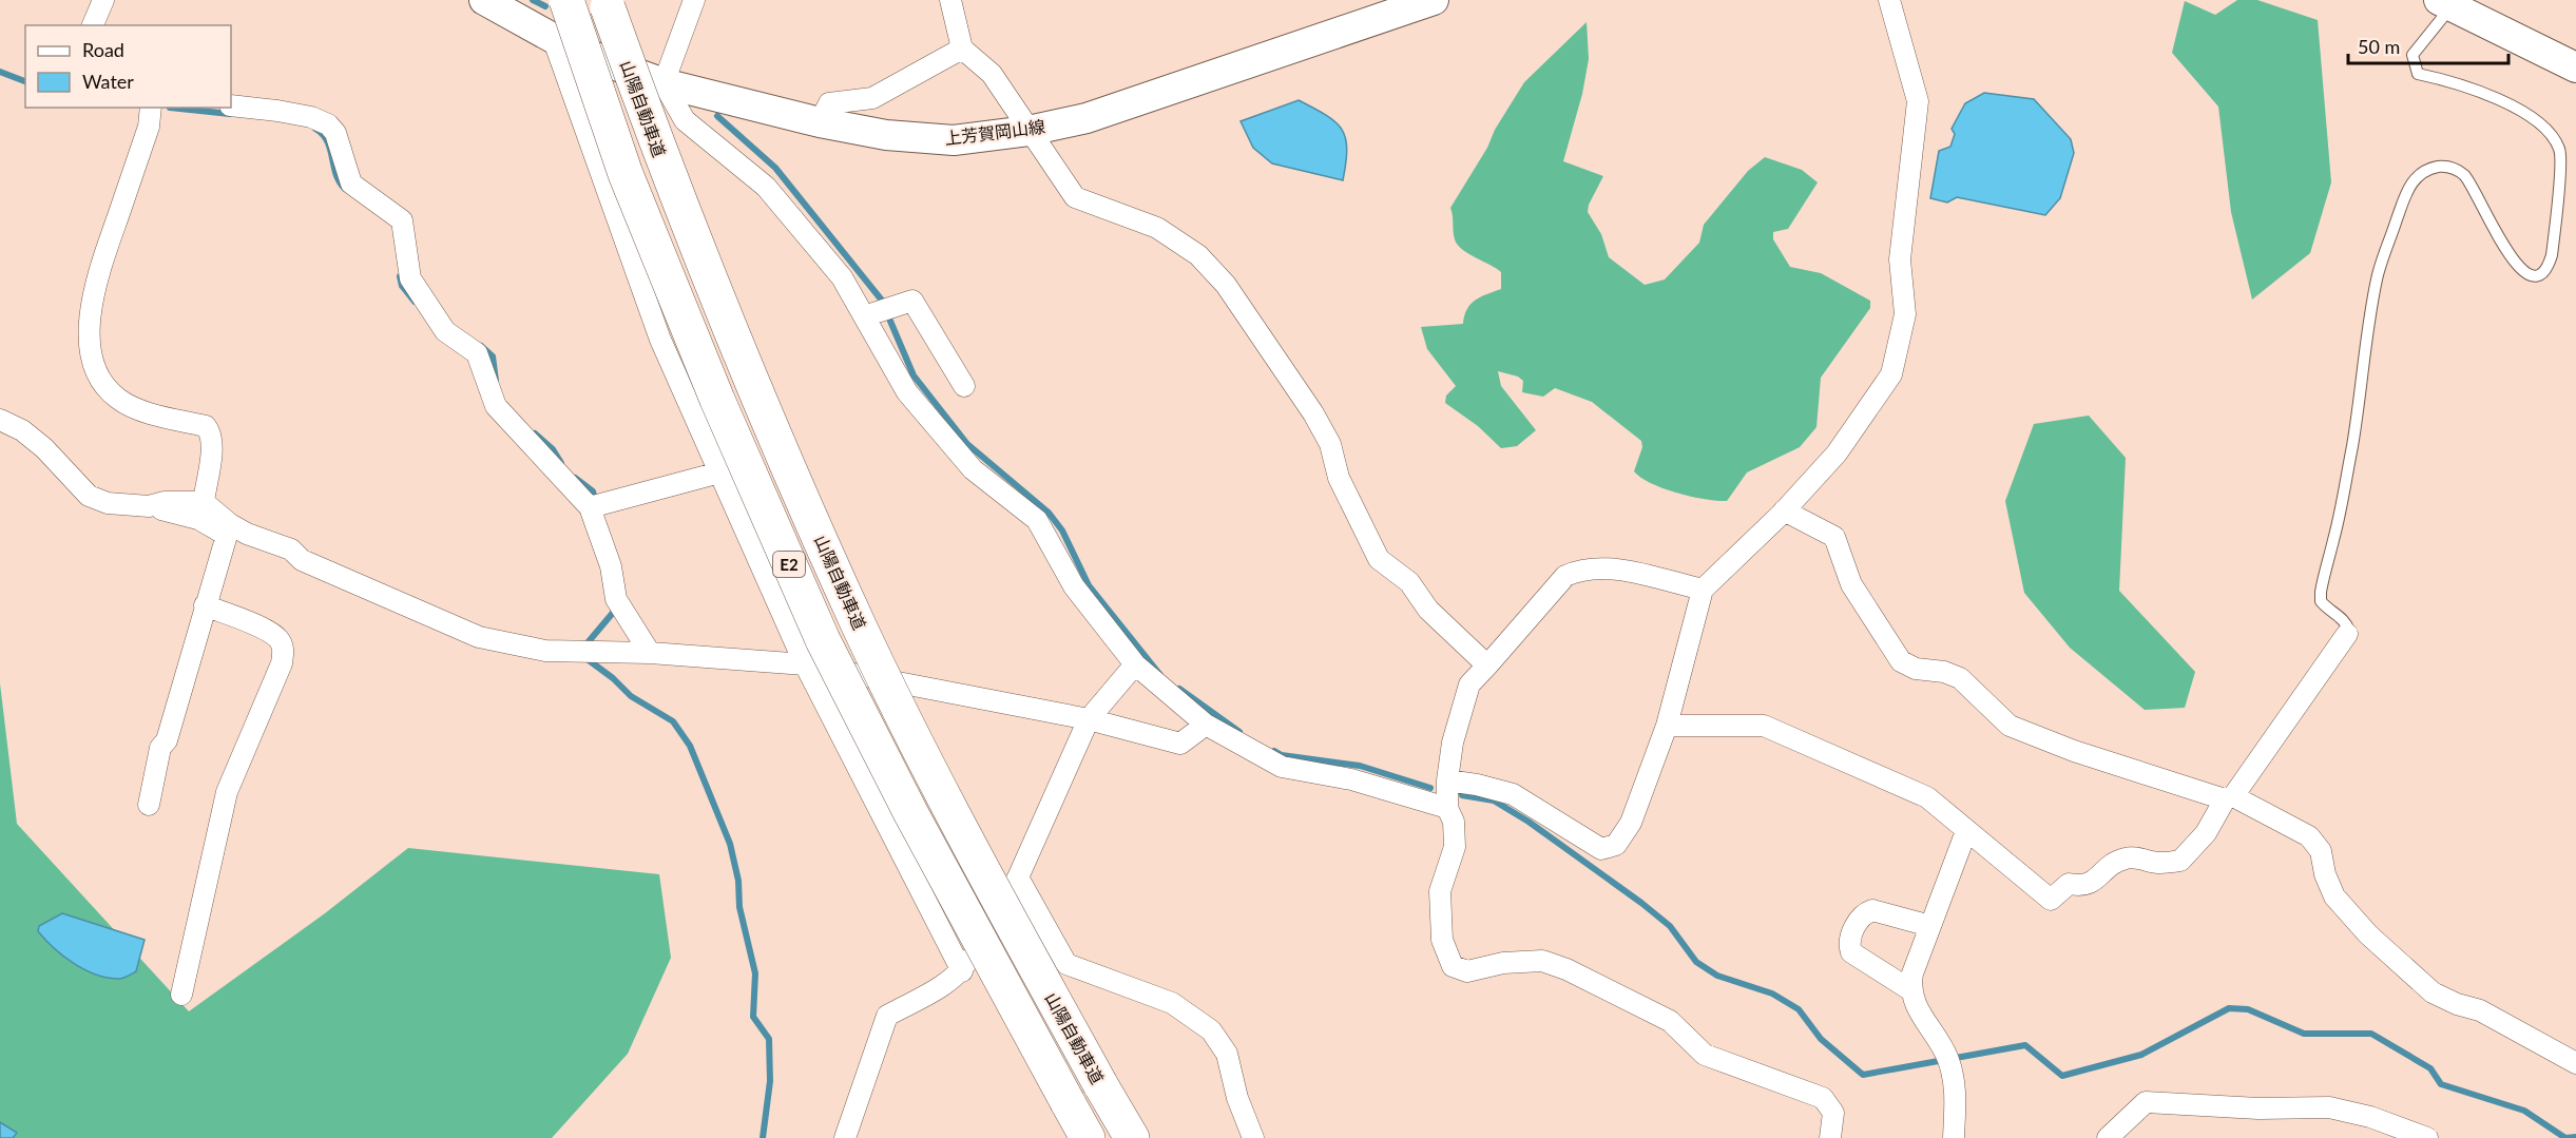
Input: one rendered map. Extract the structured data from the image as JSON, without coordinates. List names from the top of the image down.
{
  "streets": {
    "highway": ["山陽自動車道", "E2"],
    "main road": ["上芳賀岡山線"]
  },
  "legend": ["Road", "Water"],
  "scale_bar": "50 m"
}
